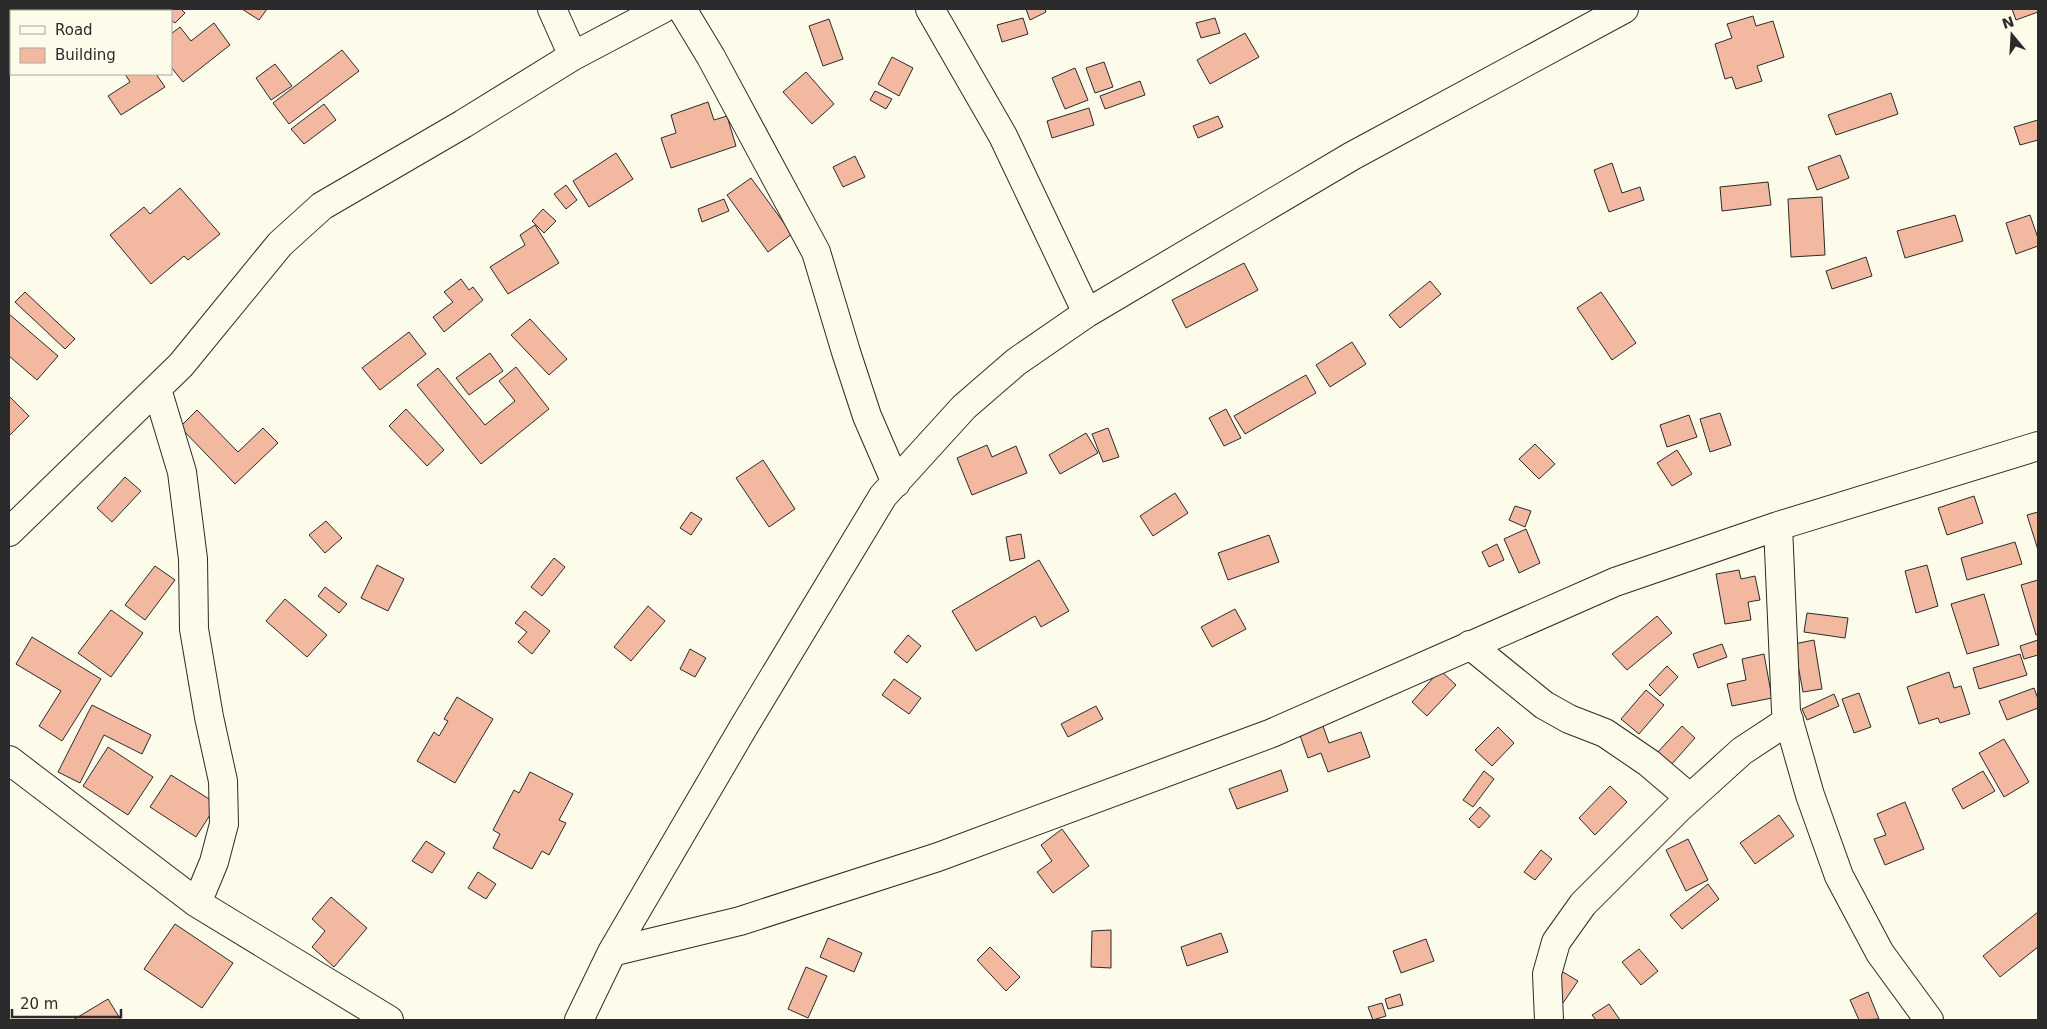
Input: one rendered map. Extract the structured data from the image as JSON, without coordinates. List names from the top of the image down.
{
  "legend": ["Road", "Building"],
  "scale_bar": "20 m",
  "north": "top"
}
